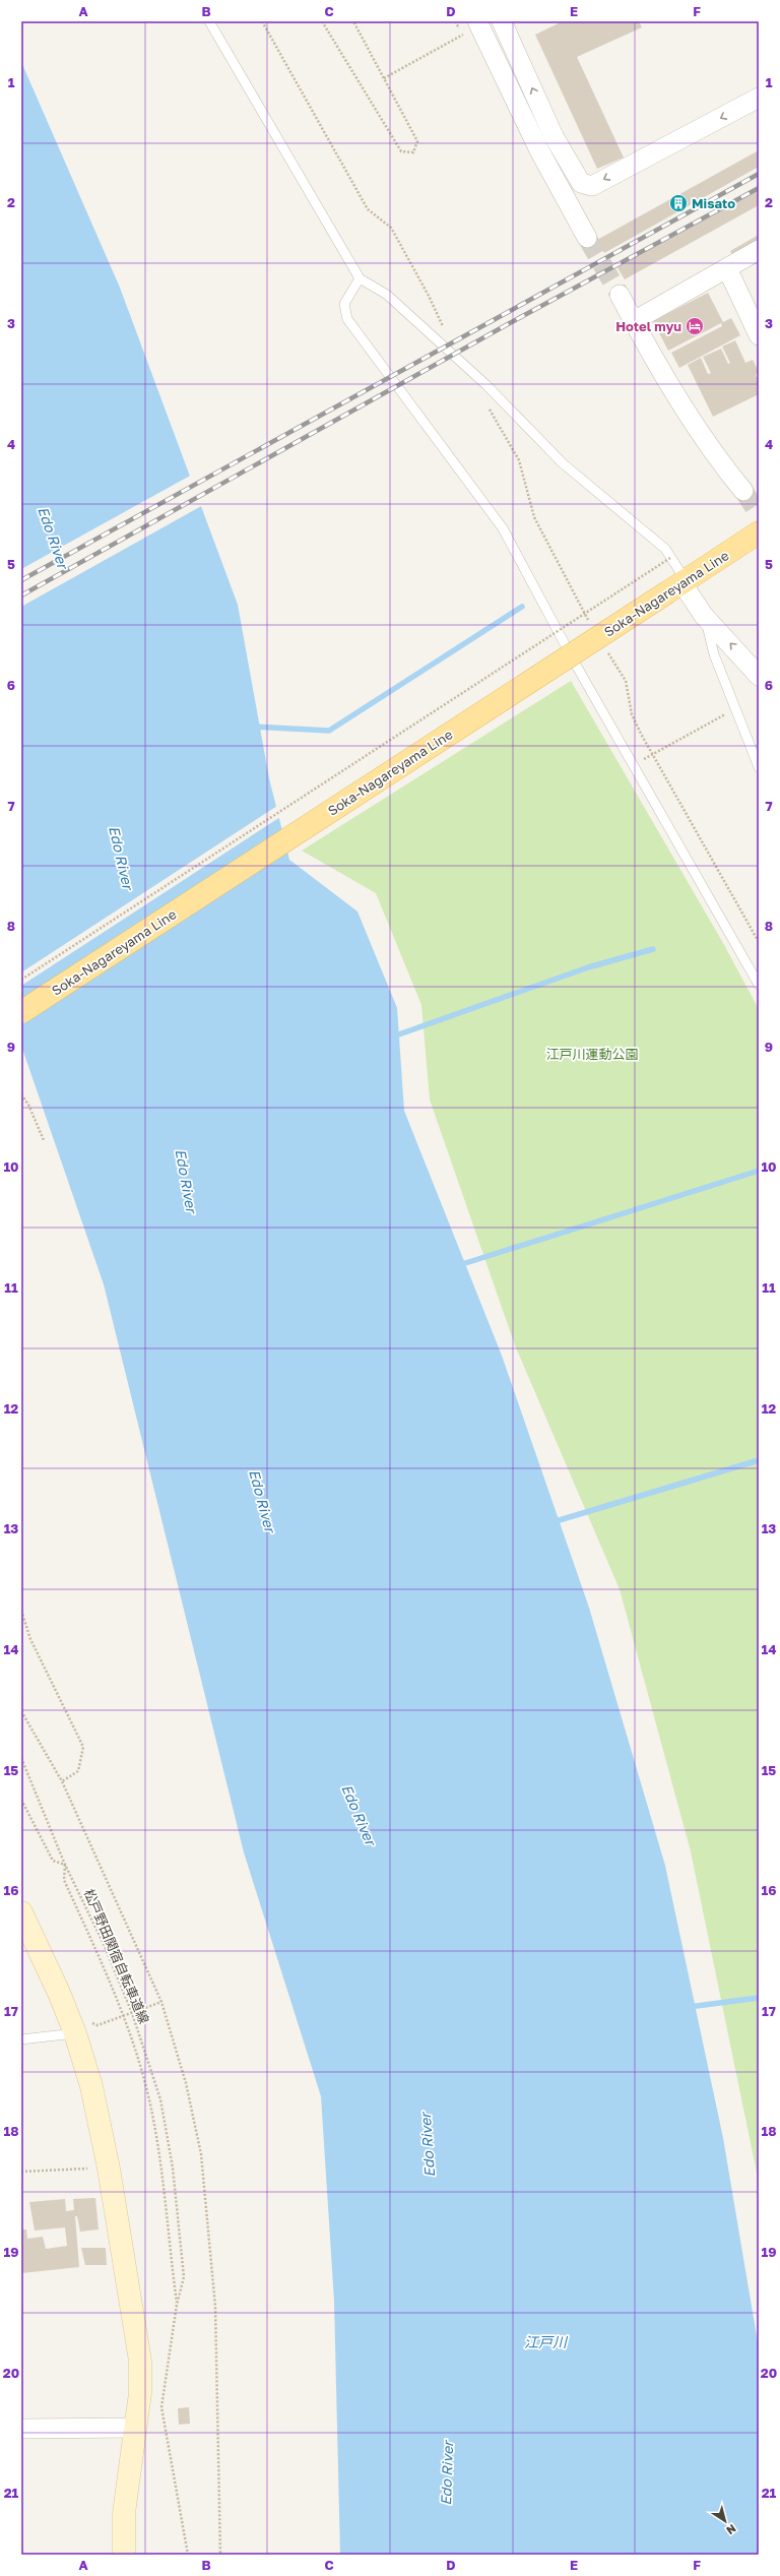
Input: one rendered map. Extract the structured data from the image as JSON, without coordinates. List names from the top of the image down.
{
  "streets": {
    "main road": ["Soka-Nagareyama Line"],
    "path": ["松戸野田関宿自転車道線"]
  },
  "water": ["Edo River", "江戸川"],
  "parks": ["江戸川運動公園"],
  "places": {
    "building": ["Misato"],
    "hotel": ["Hotel myu"]
  },
  "north": "bottom right",
  "grid": {
    "columns": [
      "A",
      "B",
      "C",
      "D",
      "E",
      "F"
    ],
    "rows": [
      "1",
      "2",
      "3",
      "4",
      "5",
      "6",
      "7",
      "8",
      "9",
      "10",
      "11",
      "12",
      "13",
      "14",
      "15",
      "16",
      "17",
      "18",
      "19",
      "20",
      "21"
    ]
  }
}
